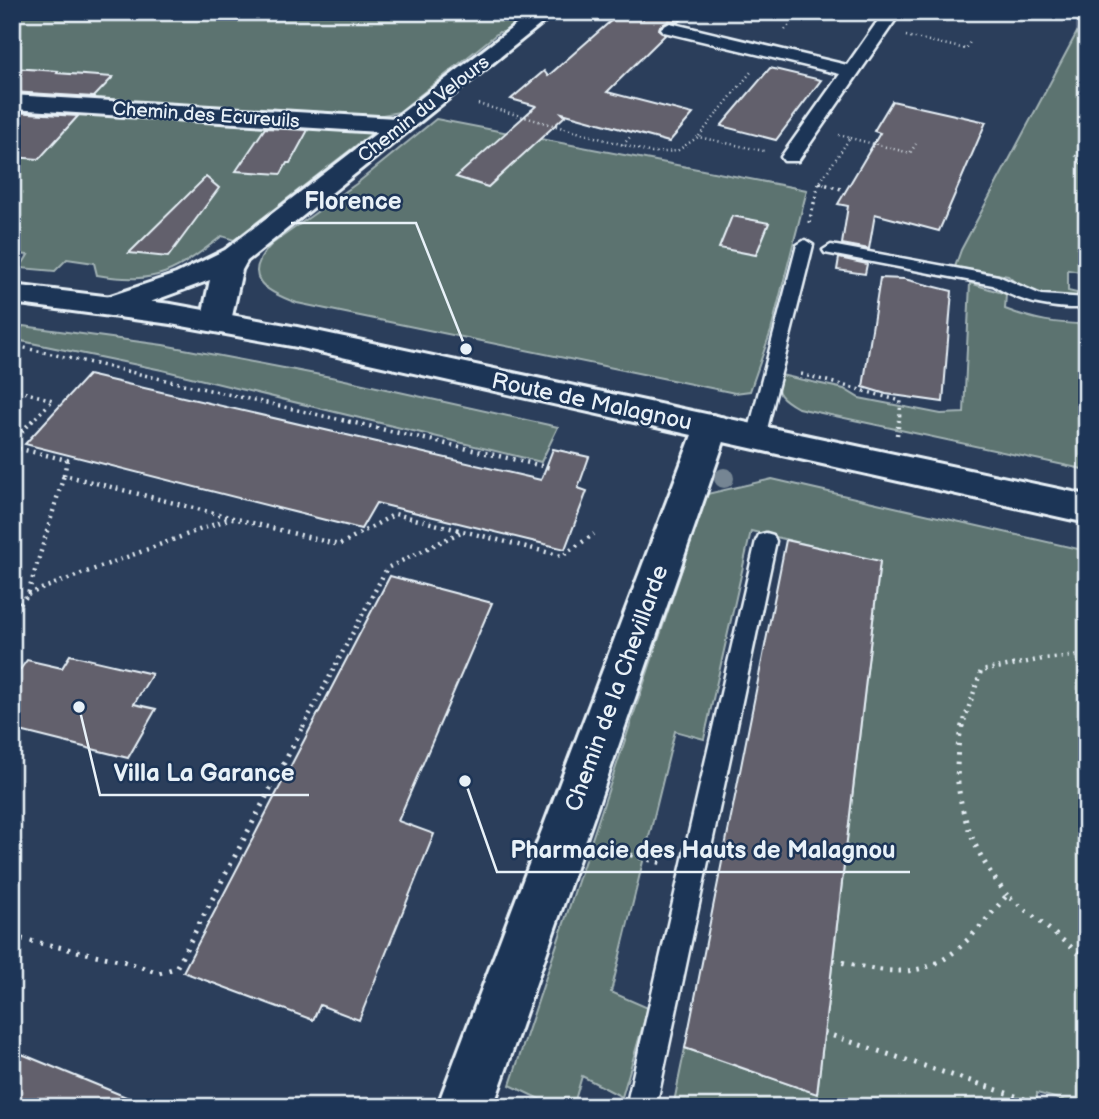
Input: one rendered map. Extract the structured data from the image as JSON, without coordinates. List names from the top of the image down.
{
  "streets": {
    "street": [
      "Chemin du Velours",
      "Chemin des Ecureuils",
      "Route de Malagnou",
      "Chemin de la Chevillarde"
    ]
  },
  "crossings": [
    ["Chemin du Velours", "Chemin des Ecureuils"],
    ["Chemin du Velours", "Route de Malagnou"],
    ["Route de Malagnou", "Chemin de la Chevillarde"]
  ],
  "places": ["Florence", "Villa La Garance", "Pharmacie des Hauts de Malagnou"]
}
